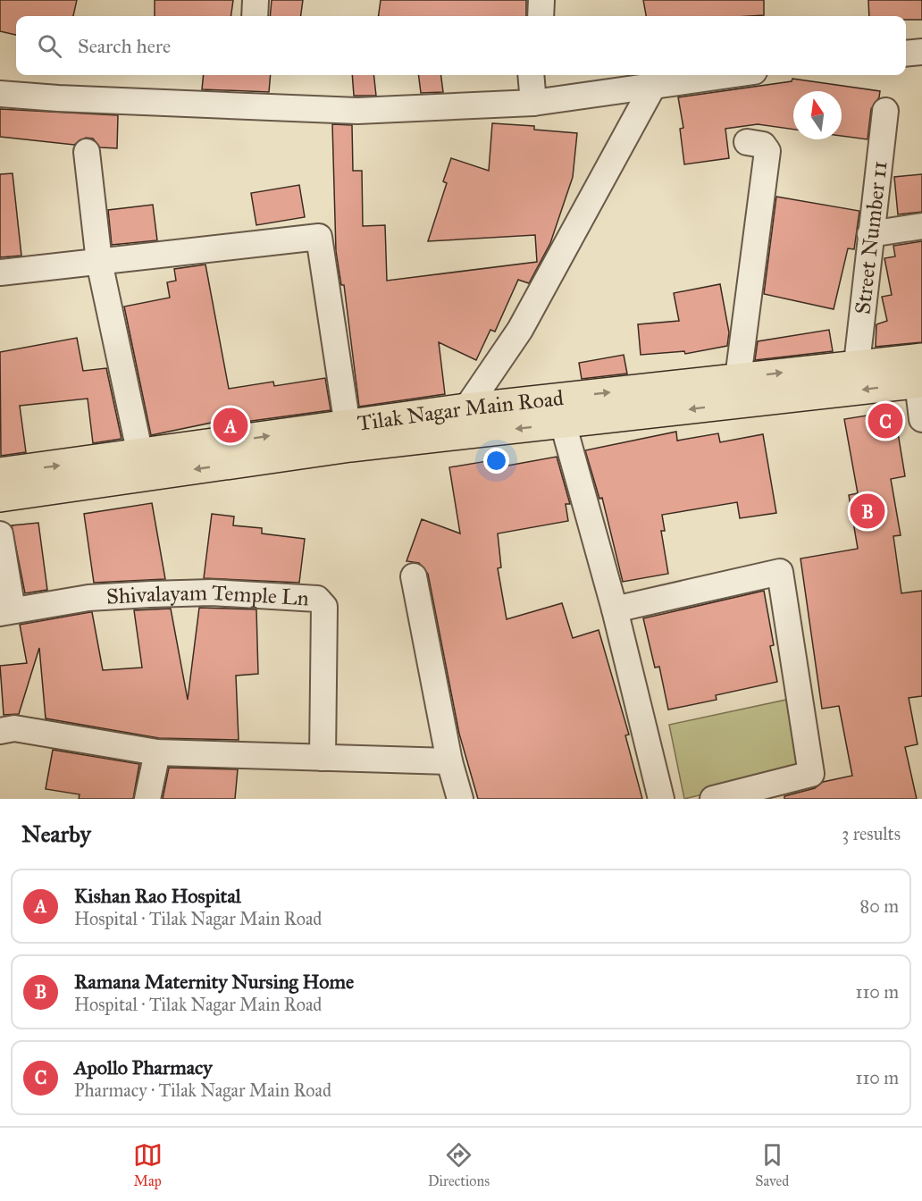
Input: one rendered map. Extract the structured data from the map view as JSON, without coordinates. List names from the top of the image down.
{
  "streets": {
    "main road": ["Tilak Nagar Main Road"],
    "street": ["Street Number 11", "Shivalayam Temple Ln"]
  },
  "crossings": [
    ["Street Number 11", "Tilak Nagar Main Road"]
  ],
  "north": "top",
  "page": {
    "search": "Search here",
    "pins": ["C", "A", "B"],
    "heading": ["Nearby", "3 results"],
    "list": [
      {
        "mark": "A",
        "name": "Kishan Rao Hospital",
        "note": "Hospital · Tilak Nagar Main Road",
        "value": "80 m"
      },
      {
        "mark": "B",
        "name": "Ramana Maternity Nursing Home",
        "note": "Hospital · Tilak Nagar Main Road",
        "value": "110 m"
      },
      {
        "mark": "C",
        "name": "Apollo Pharmacy",
        "note": "Pharmacy · Tilak Nagar Main Road",
        "value": "110 m"
      }
    ],
    "nav": ["Map", "Directions", "Saved"]
  }
}
